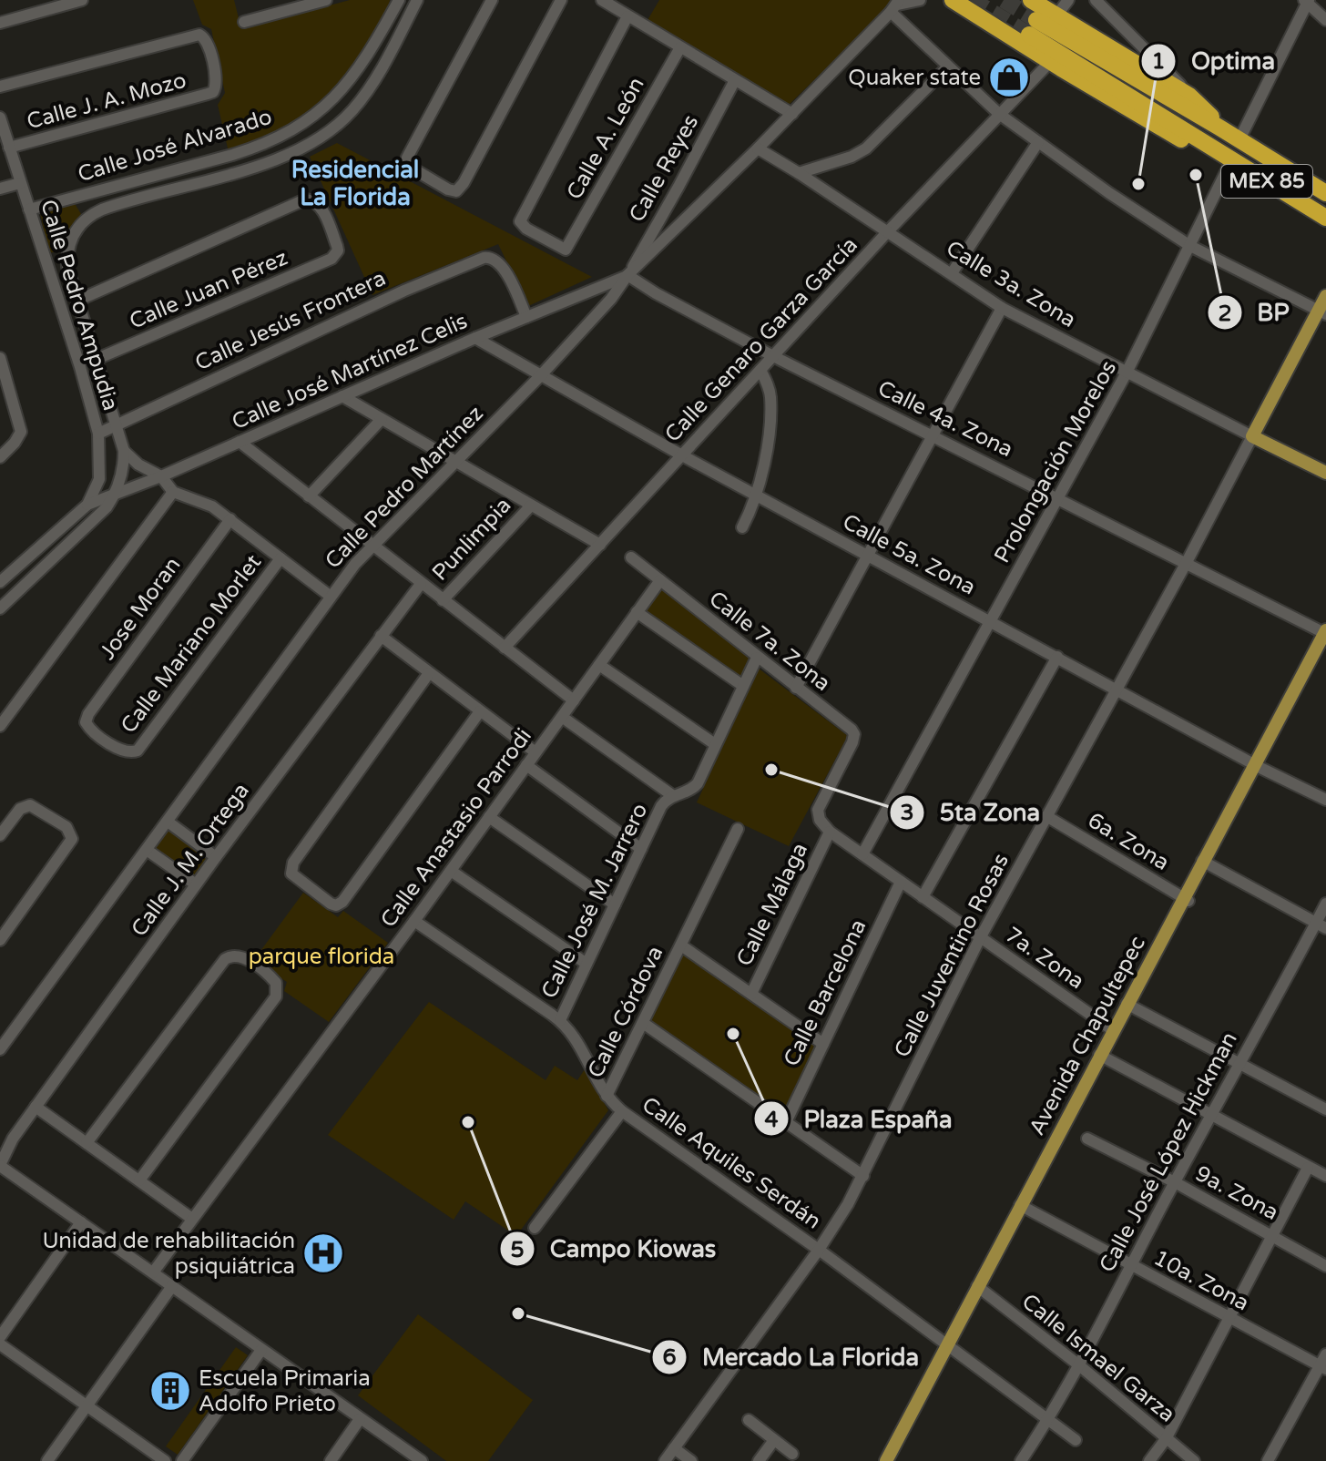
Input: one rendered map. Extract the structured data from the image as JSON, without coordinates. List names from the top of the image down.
{
  "streets": {
    "highway": ["MEX 85"],
    "main road": ["Calle Juventino Rosas", "Avenida Chapultepec"],
    "street": [
      "Calle J. A. Mozo",
      "Calle A. León",
      "Calle José Alvarado",
      "Calle Reyes",
      "Calle 3a. Zona",
      "Calle Juan Pérez",
      "Calle Pedro Ampudia",
      "Calle Jesús Frontera",
      "Calle Genaro Garza García",
      "Calle José Martínez Celis",
      "Calle 4a. Zona",
      "Prolongación Morelos",
      "Calle Pedro Martínez",
      "Punlimpia",
      "Calle 5a. Zona",
      "Jose Moran",
      "Calle 7a. Zona",
      "Calle Mariano Morlet",
      "Calle Anastasio Parrodi",
      "6a. Zona",
      "Calle J. M. Ortega",
      "Calle José M. Jarrero",
      "Calle Málaga",
      "7a. Zona",
      "Calle Barcelona",
      "Calle Córdova",
      "Calle José López Hickman",
      "Calle Aquiles Serdán",
      "9a. Zona",
      "10a. Zona",
      "Calle Ismael Garza"
    ]
  },
  "crossings": [
    ["Calle J. A. Mozo", "Calle Pedro Ampudia"],
    ["Calle José Alvarado", "Calle Pedro Ampudia"],
    ["Calle Reyes", "Calle José Martínez Celis"],
    ["Calle Reyes", "Calle 4a. Zona"],
    ["Calle Reyes", "Calle Pedro Martínez"],
    ["MEX 85", "Prolongación Morelos"],
    ["Calle 3a. Zona", "Calle Genaro Garza García"],
    ["Calle 3a. Zona", "Prolongación Morelos"],
    ["Calle 3a. Zona", "Calle Pedro Martínez"],
    ["Calle 3a. Zona", "Calle Juventino Rosas"],
    ["Calle Juan Pérez", "Calle Pedro Ampudia"],
    ["Calle Pedro Ampudia", "Calle Jesús Frontera"],
    ["Calle Pedro Ampudia", "Calle José Martínez Celis"],
    ["Calle Jesús Frontera", "Calle José Martínez Celis"],
    ["Calle Genaro Garza García", "Calle 4a. Zona"],
    ["Calle Genaro Garza García", "Calle 5a. Zona"],
    ["Calle José Martínez Celis", "Calle 4a. Zona"],
    ["Calle José Martínez Celis", "Calle Pedro Martínez"],
    ["Calle José Martínez Celis", "Calle 5a. Zona"],
    ["Calle 4a. Zona", "Prolongación Morelos"],
    ["Calle 4a. Zona", "Calle Pedro Martínez"],
    ["Calle 4a. Zona", "Calle Juventino Rosas"],
    ["Calle 4a. Zona", "Avenida Chapultepec"],
    ["Prolongación Morelos", "Calle 5a. Zona"],
    ["Prolongación Morelos", "7a. Zona"],
    ["Calle Pedro Martínez", "Calle 5a. Zona"],
    ["Calle 5a. Zona", "Calle Juventino Rosas"],
    ["Calle 5a. Zona", "Avenida Chapultepec"],
    ["Jose Moran", "Calle Mariano Morlet"],
    ["Calle 7a. Zona", "Calle Anastasio Parrodi"],
    ["Calle 7a. Zona", "Calle José M. Jarrero"],
    ["Calle 7a. Zona", "Calle Málaga"],
    ["Calle 7a. Zona", "7a. Zona"],
    ["Calle Anastasio Parrodi", "Calle Aquiles Serdán"],
    ["6a. Zona", "Calle Juventino Rosas"],
    ["6a. Zona", "Avenida Chapultepec"],
    ["Calle José M. Jarrero", "Calle Aquiles Serdán"],
    ["Calle Málaga", "7a. Zona"],
    ["Calle Juventino Rosas", "7a. Zona"],
    ["Calle Juventino Rosas", "Calle Aquiles Serdán"],
    ["7a. Zona", "Calle Barcelona"],
    ["7a. Zona", "Avenida Chapultepec"],
    ["Calle Córdova", "Calle Aquiles Serdán"],
    ["Avenida Chapultepec", "Calle Aquiles Serdán"],
    ["Avenida Chapultepec", "10a. Zona"],
    ["Avenida Chapultepec", "Calle Ismael Garza"],
    ["Calle José López Hickman", "Calle Aquiles Serdán"],
    ["Calle José López Hickman", "9a. Zona"],
    ["Calle José López Hickman", "10a. Zona"],
    ["Calle José López Hickman", "Calle Ismael Garza"]
  ],
  "districts": ["Residencial La Florida"],
  "parks": ["parque florida"],
  "places": {
    "shop": ["Quaker state"],
    "other": [
      "BP",
      "Optima",
      "5ta Zona",
      "Plaza España",
      "Campo Kiowas",
      "Mercado La Florida"
    ],
    "hospital": ["Unidad de rehabilitación psiquiátrica"],
    "building": ["Escuela Primaria Adolfo Prieto"]
  }
}
